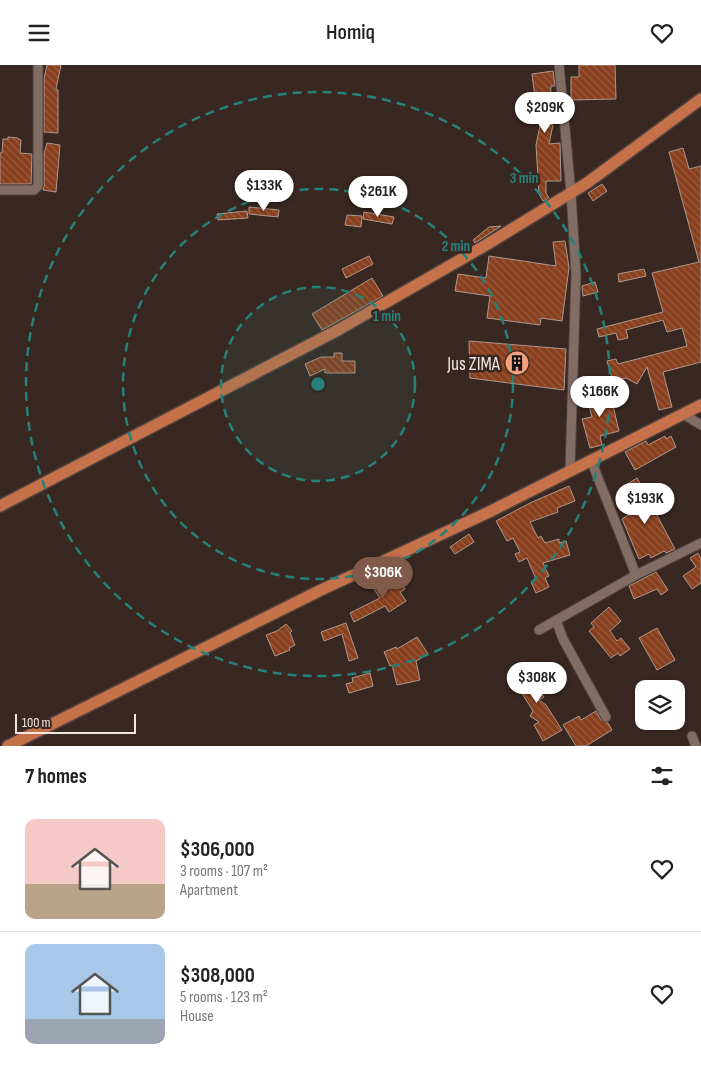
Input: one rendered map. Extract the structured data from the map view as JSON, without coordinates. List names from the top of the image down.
{
  "places": {
    "building": ["Jus ZIMA"]
  },
  "scale_bar": "100 m",
  "page": {
    "header": "Homiq",
    "price": [
      "$209K",
      "$133K",
      "$261K",
      "$166K",
      "$193K",
      "$306K",
      "$308K"
    ],
    "scale": "100 m",
    "heading": "7 homes",
    "list": [
      {
        "name": "$306,000",
        "note": "3 rooms · 107 m² · Apartment"
      },
      {
        "name": "$308,000",
        "note": "5 rooms · 123 m² · House"
      }
    ]
  },
  "rings": ["3 min", "2 min", "1 min"]
}
